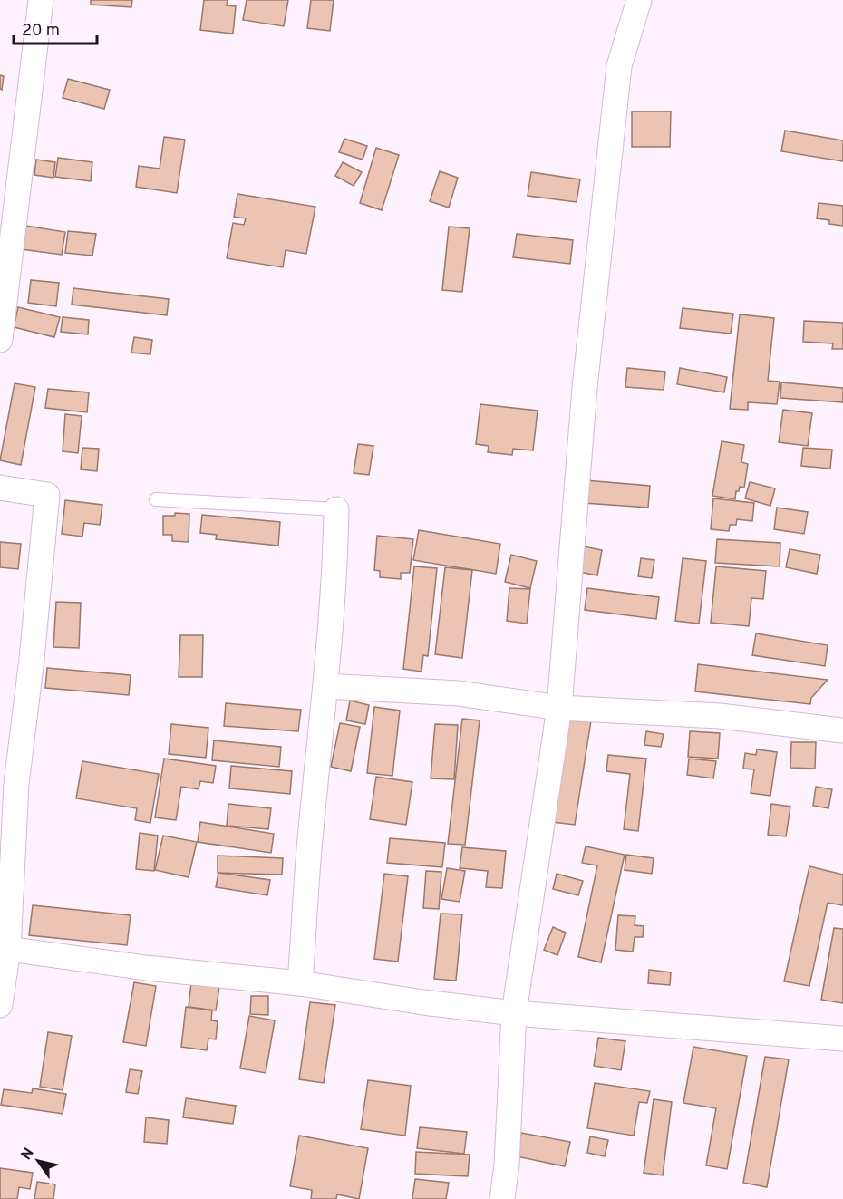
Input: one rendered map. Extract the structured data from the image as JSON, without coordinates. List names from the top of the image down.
{
  "scale_bar": "20 m",
  "north": "top left"
}
